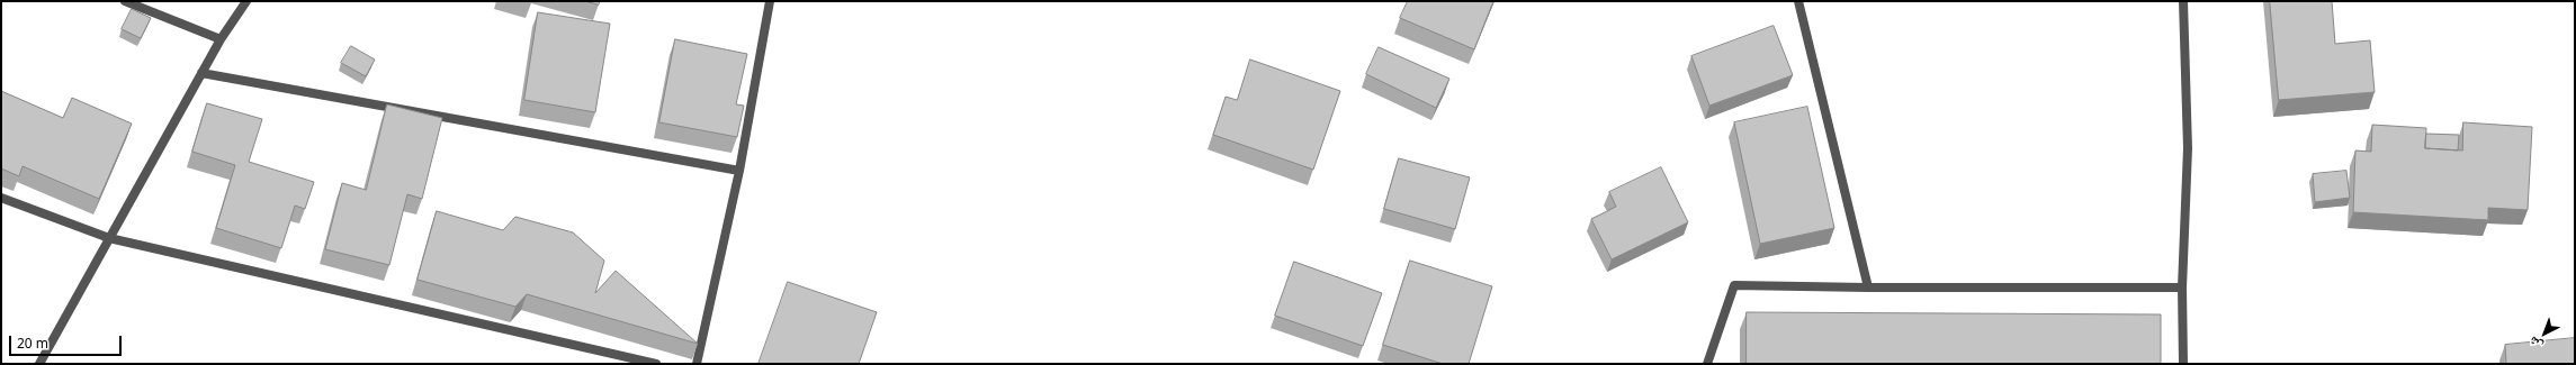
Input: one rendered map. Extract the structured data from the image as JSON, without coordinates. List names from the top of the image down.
{
  "scale_bar": "20 m",
  "north": "bottom left"
}
